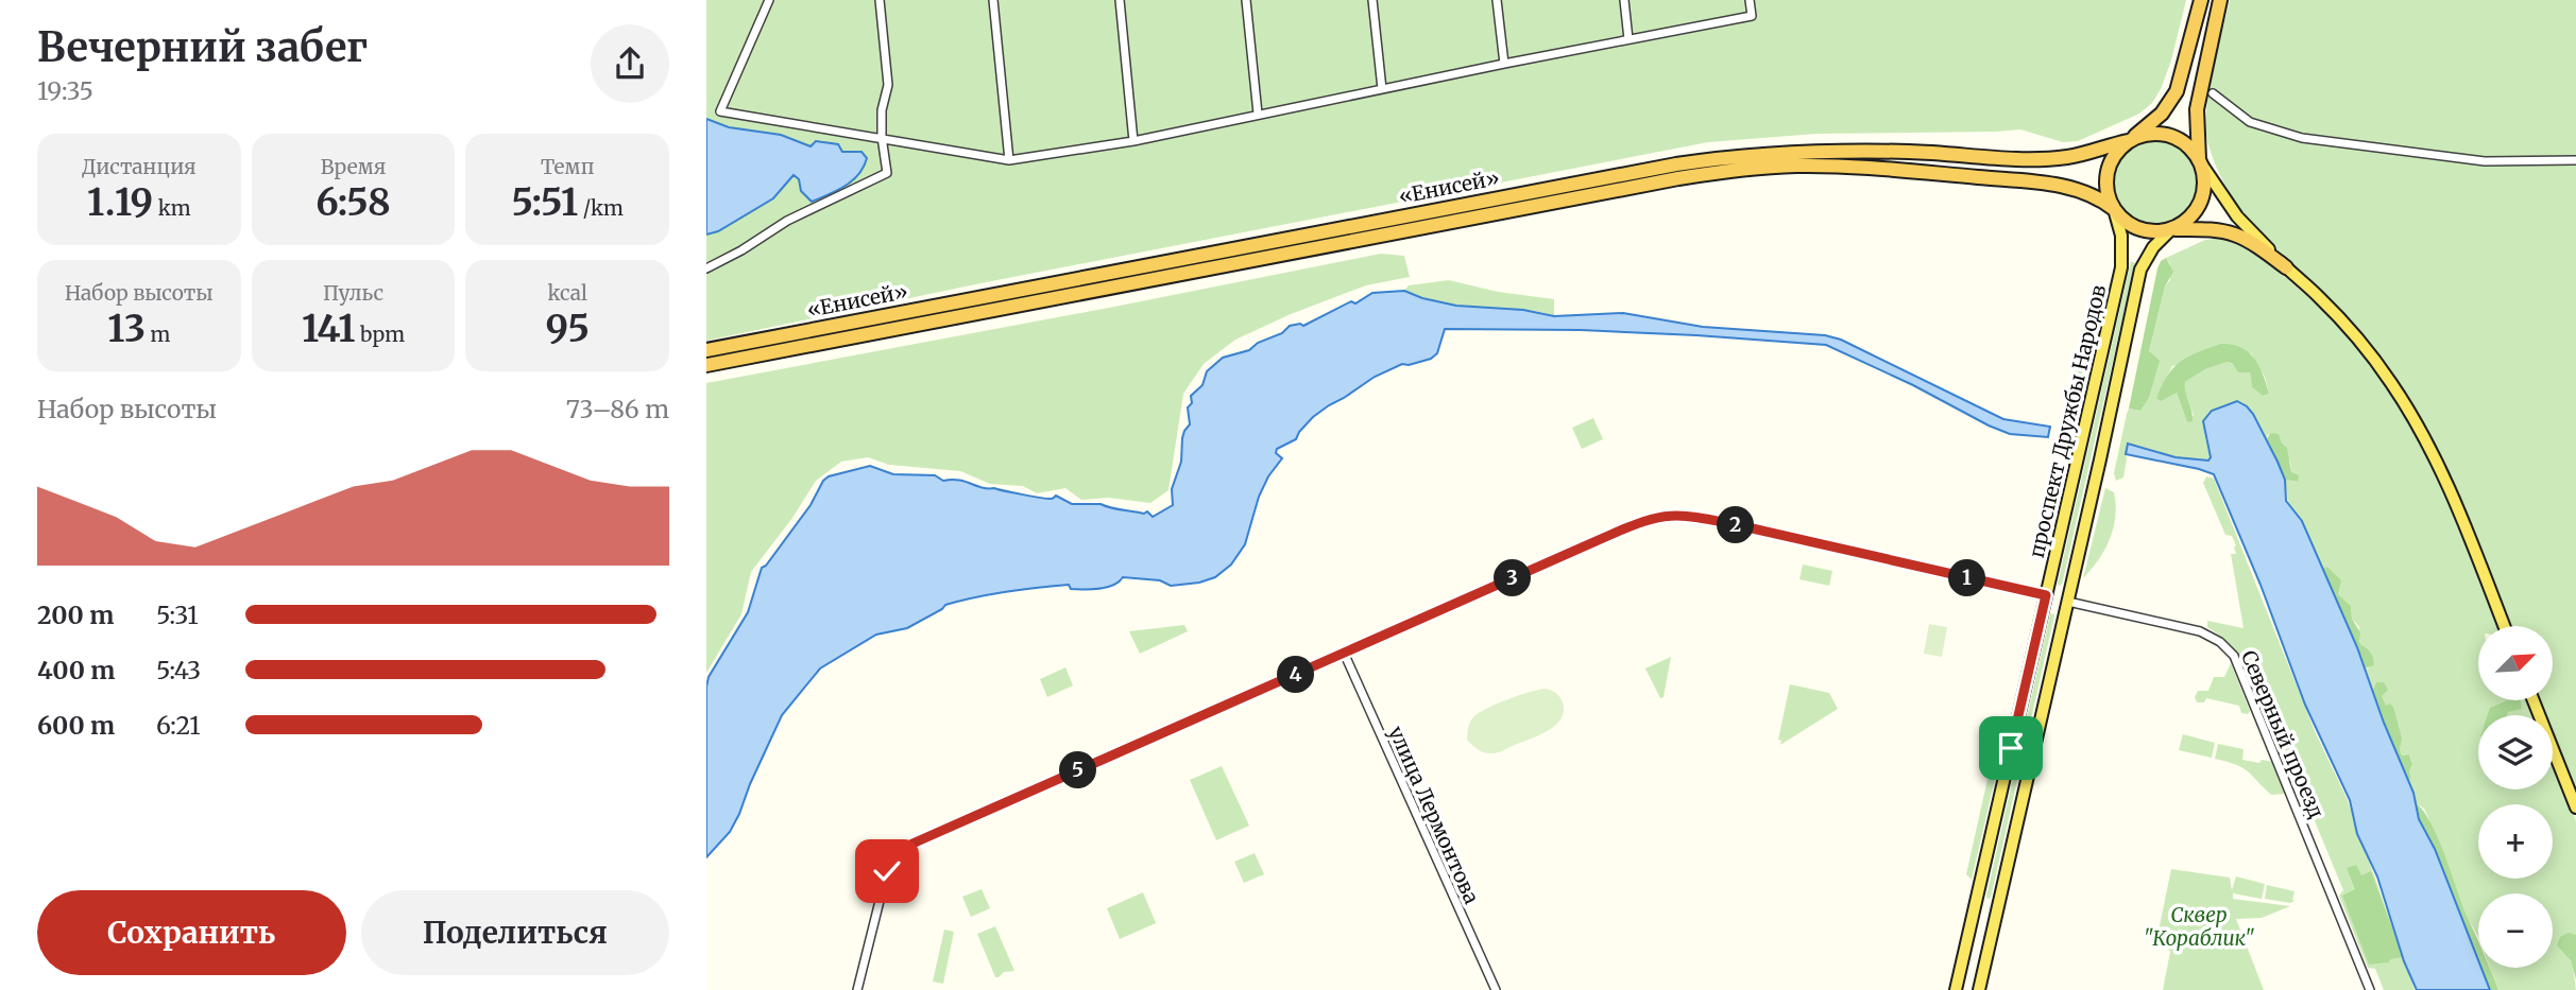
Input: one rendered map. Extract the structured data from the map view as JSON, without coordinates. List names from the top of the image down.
{
  "streets": {
    "highway": ["«Енисей»"],
    "main road": ["проспект Дружбы Народов"],
    "street": ["Северный проезд", "улица Лермонтова"]
  },
  "crossings": [
    ["«Енисей»", "проспект Дружбы Народов"],
    ["проспект Дружбы Народов", "Северный проезд"]
  ],
  "parks": ["Сквер \"Кораблик\""],
  "north": "top right",
  "page": {
    "heading": ["Вечерний забег", "19:35"],
    "stats": [
      ["Дистанция", "1.19 km"],
      ["Время", "6:58"],
      ["Темп", "5:51 /km"],
      ["Набор высоты", "13 m"],
      ["Пульс", "141 bpm"],
      ["kcal", "95"]
    ],
    "chart": ["Набор высоты", "73–86 m"],
    "pins": [
      "2",
      "1",
      "3",
      "4",
      "5"
    ],
    "list": [
      {
        "name": "200 m",
        "note": "5:31"
      },
      {
        "name": "400 m",
        "note": "5:43"
      },
      {
        "name": "600 m",
        "note": "6:21"
      }
    ],
    "map_buttons": ["+", "−"],
    "buttons": ["Сохранить", "Поделиться"]
  }
}
